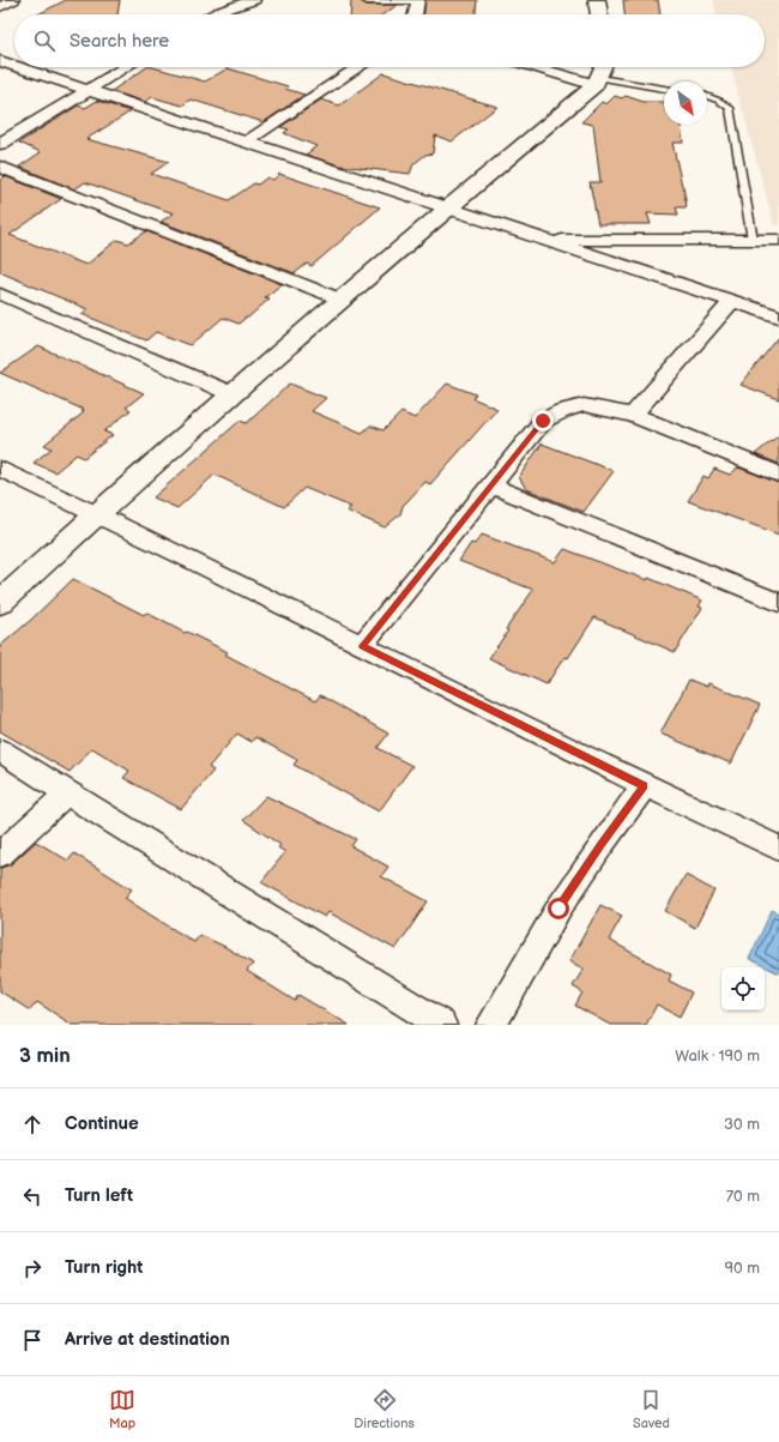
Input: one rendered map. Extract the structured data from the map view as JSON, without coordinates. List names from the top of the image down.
{
  "north": "bottom right",
  "page": {
    "search": "Search here",
    "heading": ["3 min", "Walk · 190 m"],
    "list": [
      ["Continue", "30 m"],
      ["Turn left", "70 m"],
      ["Turn right", "90 m"],
      "Arrive at destination"
    ],
    "nav": ["Map", "Directions", "Saved"]
  }
}
